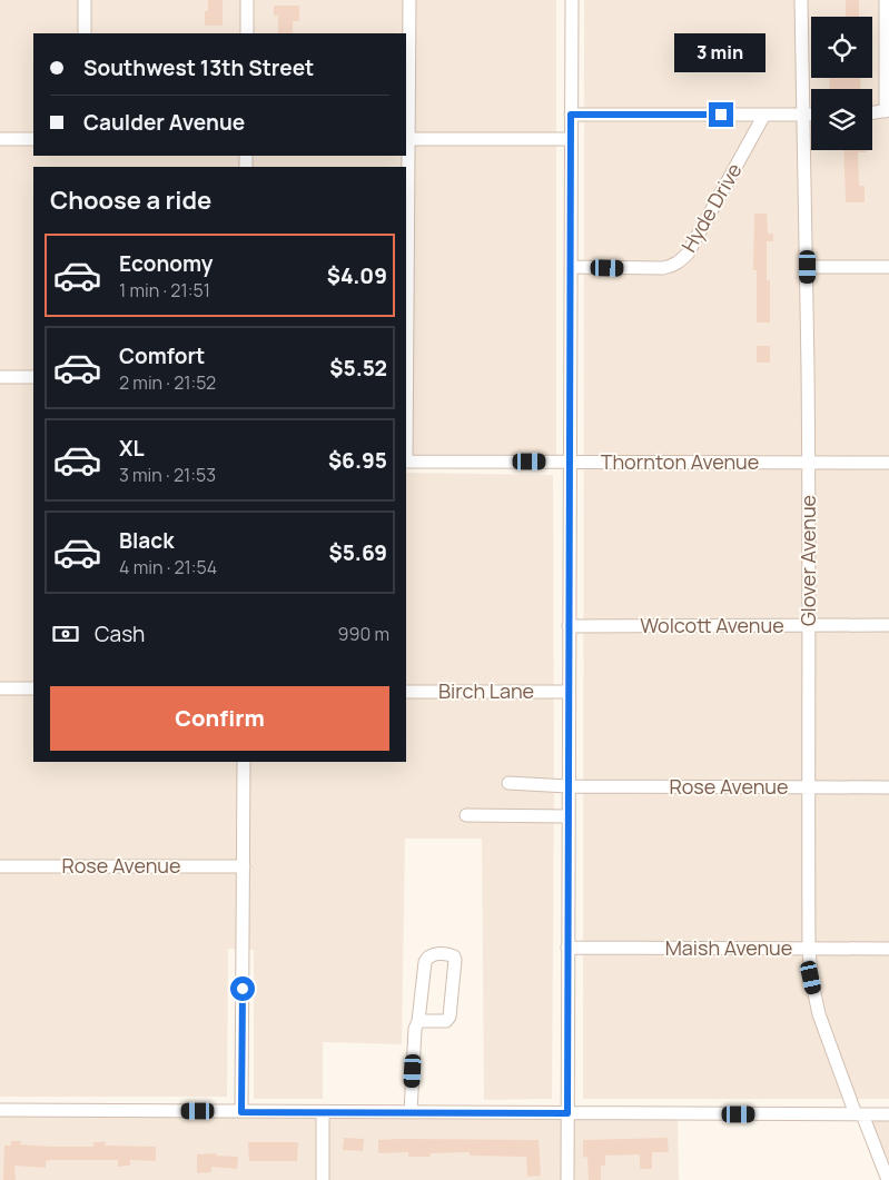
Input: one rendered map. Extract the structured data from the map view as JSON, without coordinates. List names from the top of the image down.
{
  "streets": {
    "street": [
      "Hyde Drive",
      "Thornton Avenue",
      "Glover Avenue",
      "Wolcott Avenue",
      "Birch Lane",
      "Rose Avenue",
      "Maish Avenue"
    ]
  },
  "crossings": [
    ["Thornton Avenue", "Glover Avenue"],
    ["Glover Avenue", "Wolcott Avenue"],
    ["Glover Avenue", "Rose Avenue"],
    ["Glover Avenue", "Maish Avenue"]
  ],
  "page": {
    "bubble": "3 min",
    "banner": ["Southwest 13th Street", "Caulder Avenue"],
    "heading": "Choose a ride",
    "list": [
      {
        "name": "Economy",
        "note": "1 min · 21:51",
        "value": "$4.09"
      },
      {
        "name": "Comfort",
        "note": "2 min · 21:52",
        "value": "$5.52"
      },
      {
        "name": "XL",
        "note": "3 min · 21:53",
        "value": "$6.95"
      },
      {
        "name": "Black",
        "note": "4 min · 21:54",
        "value": "$5.69"
      }
    ],
    "pay": ["Cash", "990 m"],
    "buttons": "Confirm"
  }
}
